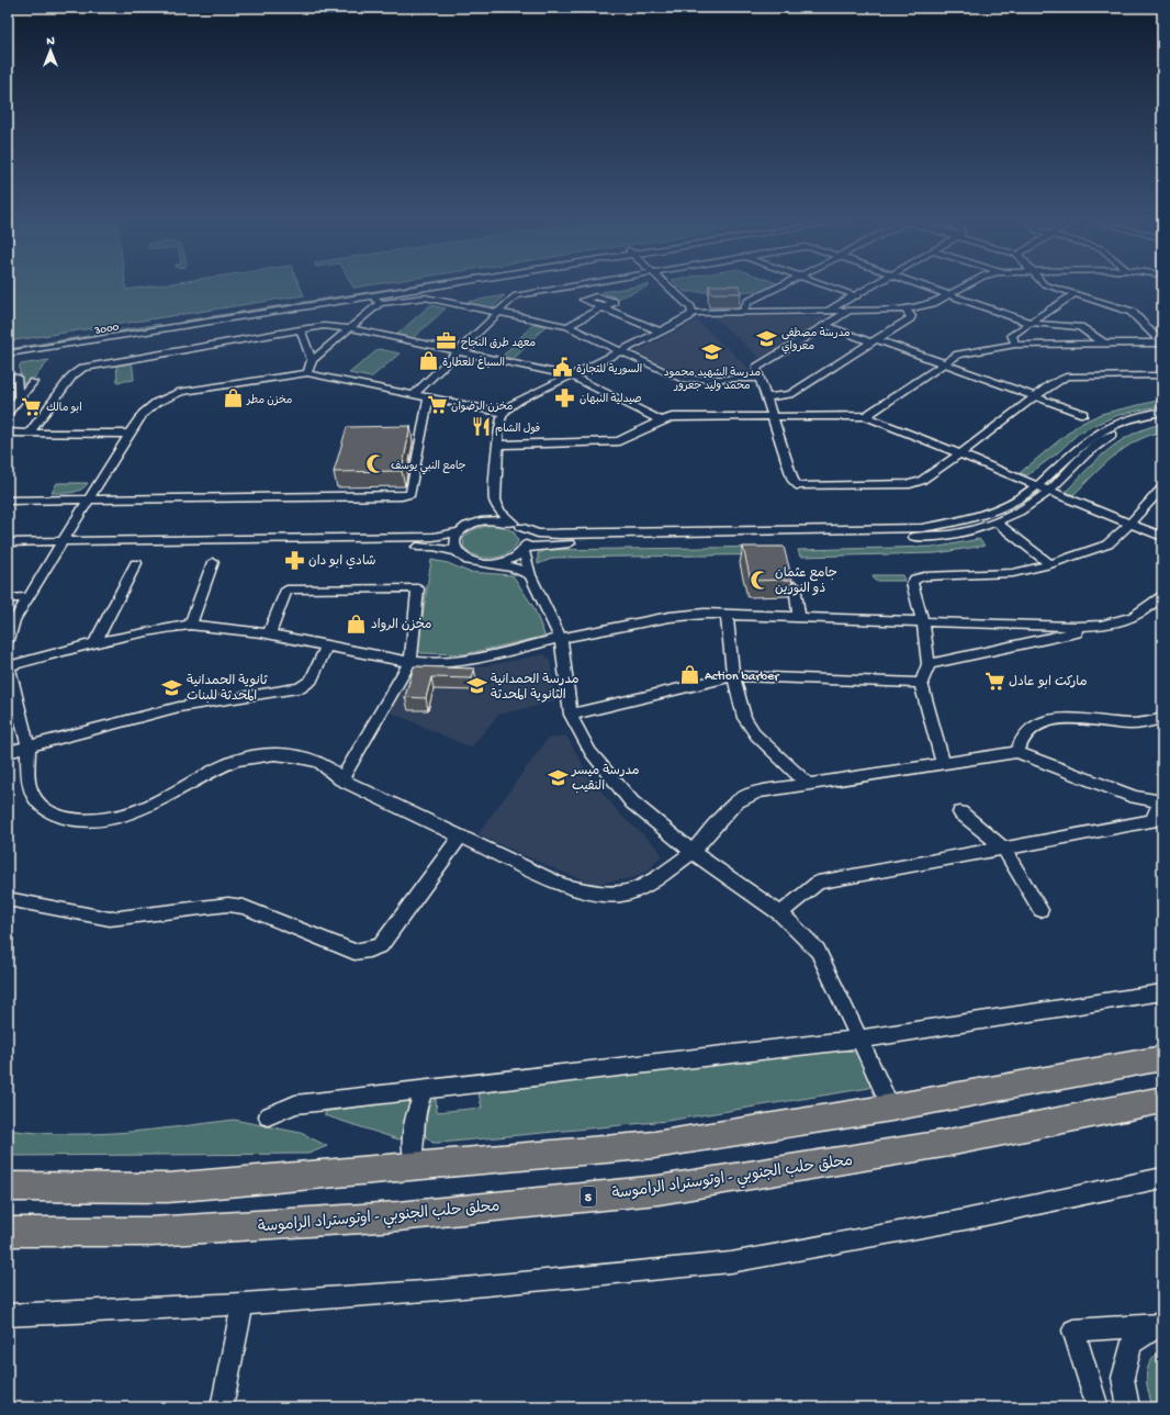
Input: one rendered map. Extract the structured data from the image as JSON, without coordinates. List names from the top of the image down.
{
  "streets": {
    "highway": ["محلق حلب الجنوبي - اوتوستراد الراموسة", "5"],
    "street": ["3000"]
  },
  "places": {
    "school or university": [
      "مدرسة مصطفى معرواي",
      "مدرسة الشهيد محمود محمد وليد جعرور",
      "مدرسة الحمدانية الثانوية المحدثة",
      "ثانوية الحمدانية المحدثة للبنات",
      "مدرسة ميسر النقيب"
    ],
    "office": ["معهد طرق النجاح"],
    "shop": [
      "السباغ للعطارة",
      "مخزن مطر",
      "مخزن الرواد",
      "Action barber"
    ],
    "public building": ["السورية للتجارة"],
    "pharmacy": ["صيدلية النبهان", "شادي ابو دان"],
    "supermarket": ["مخزن الرضوان", "ابو مالك", "ماركت ابو عادل"],
    "restaurant": ["فول الشام"],
    "mosque": ["جامع النبي يوسف", "جامع عثمان ذو النورين"]
  },
  "north": "top"
}
